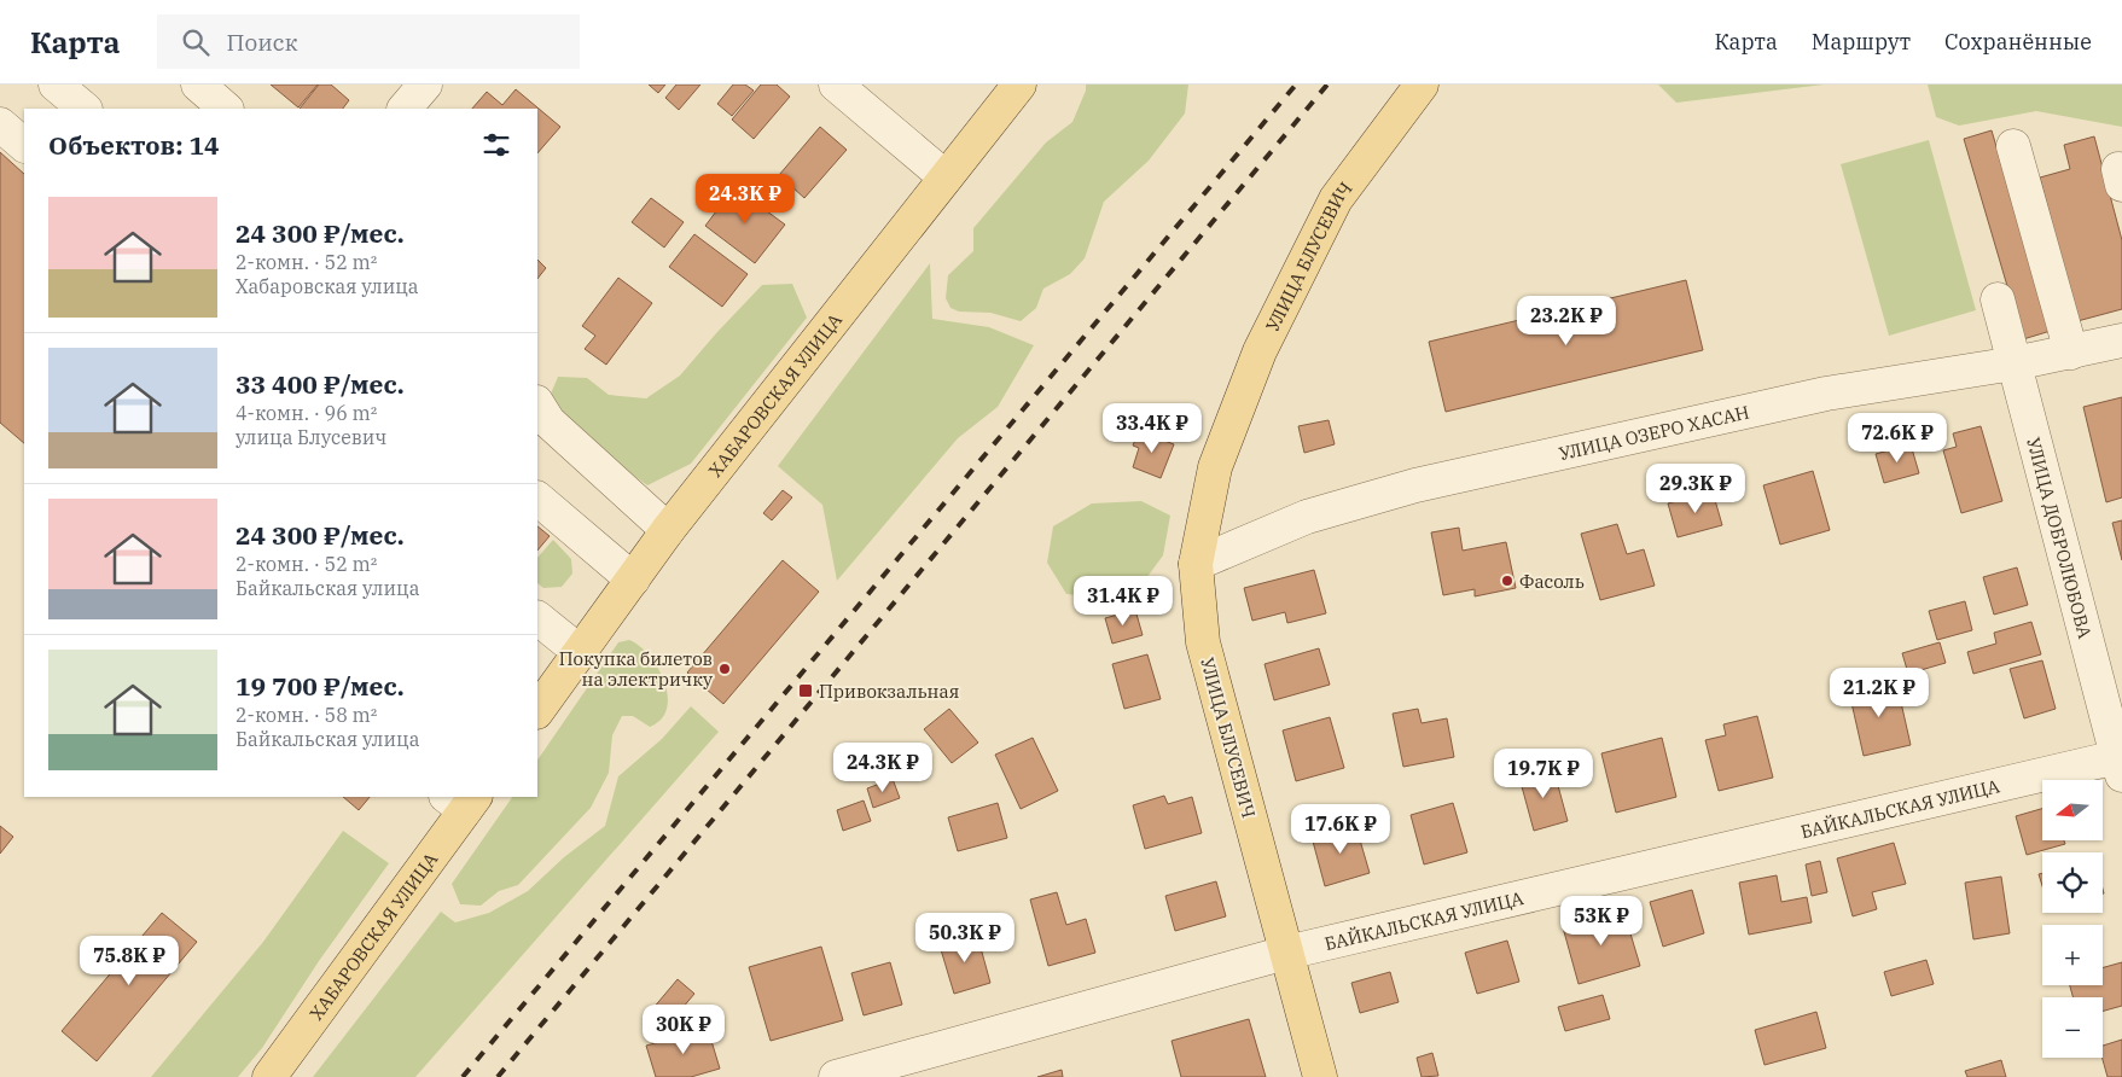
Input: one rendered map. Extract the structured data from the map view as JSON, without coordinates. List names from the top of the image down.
{
  "streets": {
    "main road": ["УЛИЦА БЛУСЕВИЧ", "ХАБАРОВСКАЯ УЛИЦА"],
    "street": ["УЛИЦА ОЗЕРО ХАСАН", "УЛИЦА ДОБРОЛЮБОВА", "БАЙКАЛЬСКАЯ УЛИЦА"]
  },
  "crossings": [
    ["УЛИЦА БЛУСЕВИЧ", "УЛИЦА ОЗЕРО ХАСАН"],
    ["УЛИЦА БЛУСЕВИЧ", "БАЙКАЛЬСКАЯ УЛИЦА"],
    ["УЛИЦА ОЗЕРО ХАСАН", "УЛИЦА ДОБРОЛЮБОВА"],
    ["УЛИЦА ДОБРОЛЮБОВА", "БАЙКАЛЬСКАЯ УЛИЦА"]
  ],
  "places": {
    "other": ["Фасоль", "Покупка билетов на электричку"],
    "transit": ["Привокзальная"]
  },
  "north": "left",
  "page": {
    "header": "Карта",
    "search": "Поиск",
    "nav": ["Карта", "Маршрут", "Сохранённые"],
    "heading": "Объектов: 14",
    "price": [
      "24.3K ₽",
      "23.2K ₽",
      "33.4K ₽",
      "72.6K ₽",
      "29.3K ₽",
      "31.4K ₽",
      "21.2K ₽",
      "24.3K ₽",
      "19.7K ₽",
      "17.6K ₽",
      "53K ₽",
      "50.3K ₽",
      "75.8K ₽",
      "30K ₽"
    ],
    "list": [
      {
        "name": "24 300 ₽/мес.",
        "note": "2-комн. · 52 m² · Хабаровская улица"
      },
      {
        "name": "33 400 ₽/мес.",
        "note": "4-комн. · 96 m² · улица Блусевич"
      },
      {
        "name": "24 300 ₽/мес.",
        "note": "2-комн. · 52 m² · Байкальская улица"
      },
      {
        "name": "19 700 ₽/мес.",
        "note": "2-комн. · 58 m² · Байкальская улица"
      }
    ],
    "map_buttons": ["+", "−"]
  }
}
